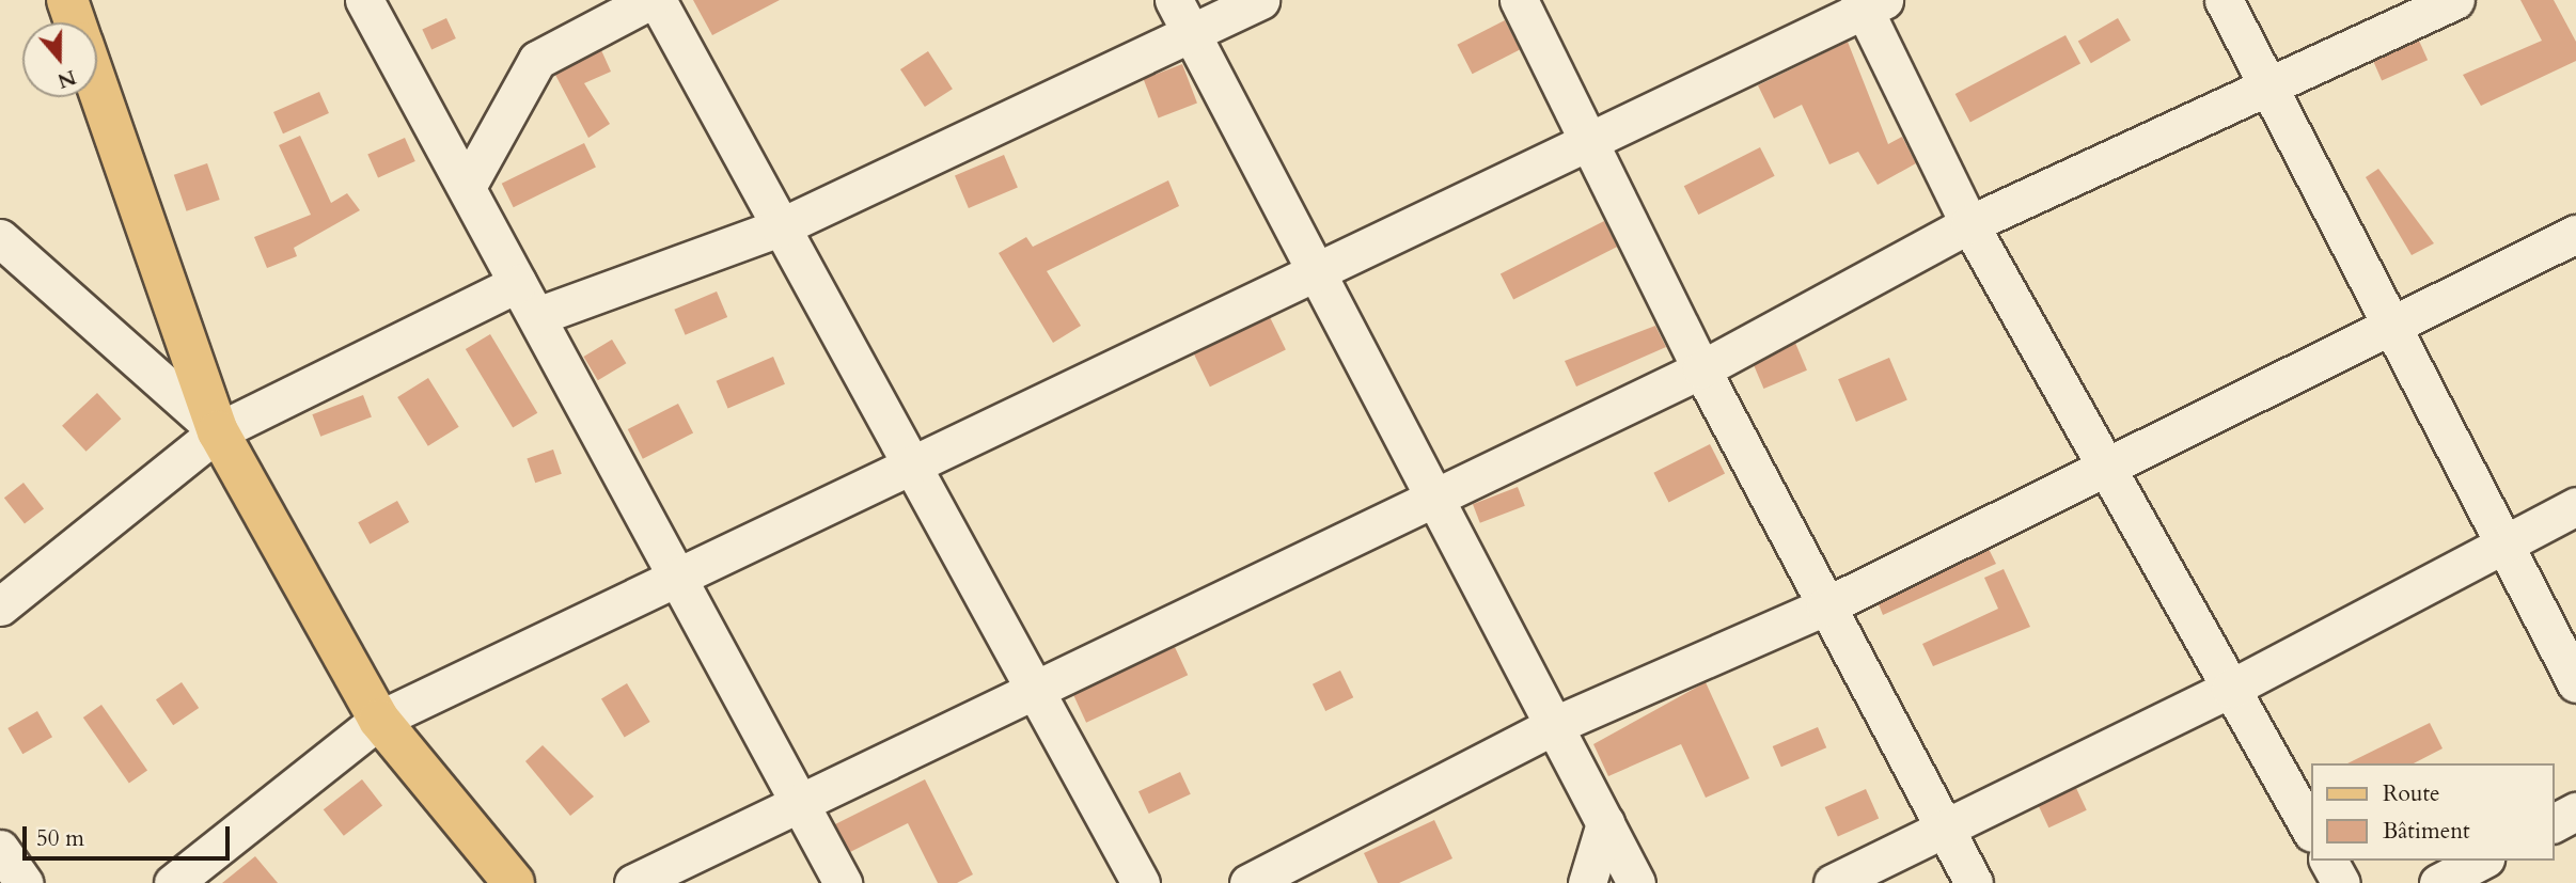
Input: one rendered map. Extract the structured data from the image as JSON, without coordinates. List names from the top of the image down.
{
  "legend": ["Route", "Bâtiment"],
  "scale_bar": "50 m",
  "north": "bottom"
}
